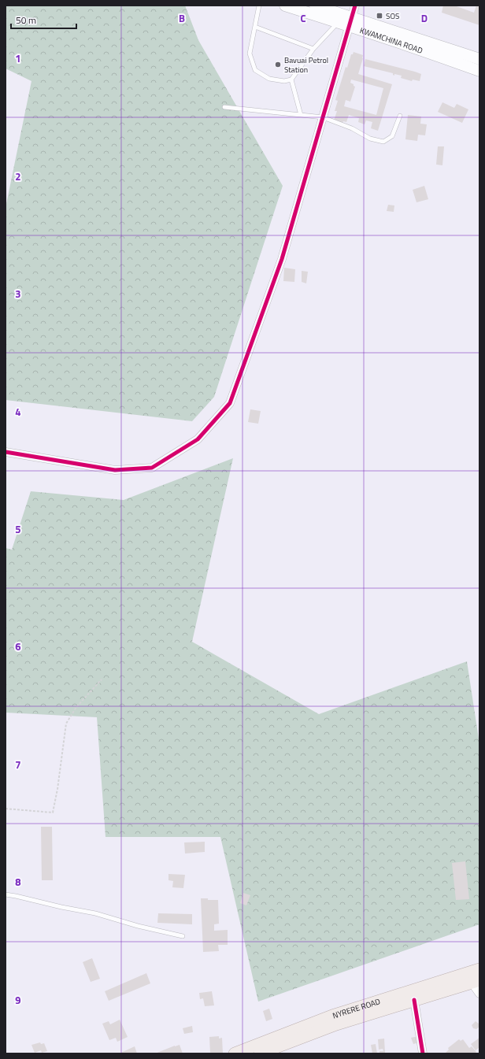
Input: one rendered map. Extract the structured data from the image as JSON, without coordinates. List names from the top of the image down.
{
  "streets": {
    "main road": ["KWAMCHINA ROAD", "NYRERE ROAD"]
  },
  "places": {
    "transit": ["SOS"],
    "other": ["Bavuai Petrol Station"]
  },
  "scale_bar": "50 m",
  "grid": {
    "columns": ["B", "C", "D"],
    "rows": [
      "1",
      "2",
      "3",
      "4",
      "5",
      "6",
      "7",
      "8",
      "9"
    ]
  }
}
